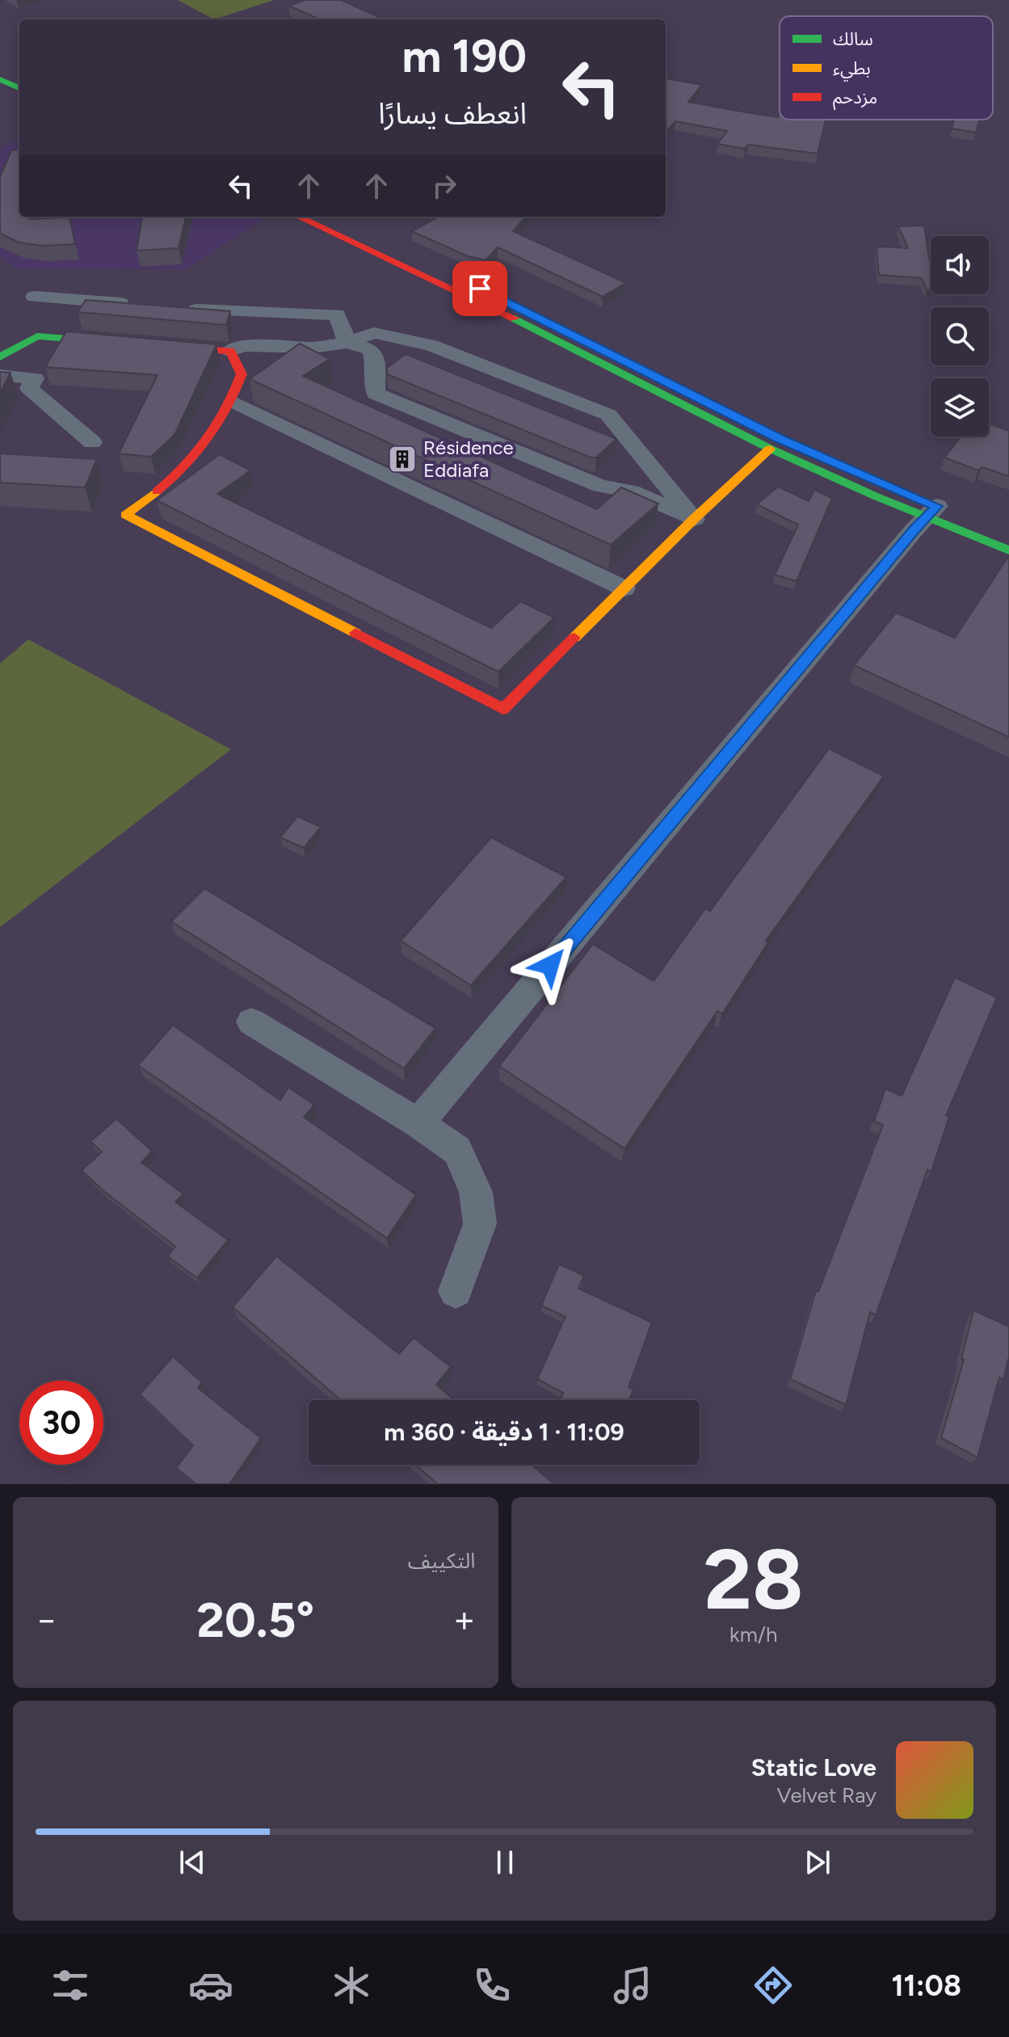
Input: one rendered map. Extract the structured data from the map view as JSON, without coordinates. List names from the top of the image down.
{
  "places": {
    "building": ["Résidence Eddiafa"]
  },
  "legend": ["سالك", "بطيء", "مزدحم"],
  "page": {
    "turn": ["190 m", "انعطف يسارًا"],
    "limit": "30",
    "trip": "11:09 · 1 دقيقة · 360 m",
    "tile": [
      ["28", "km/h"],
      "التكييف"
    ],
    "heat": ["−", "20.5°", "+"],
    "song": ["Static Love", "Velvet Ray"],
    "tabs": "11:08"
  }
}
